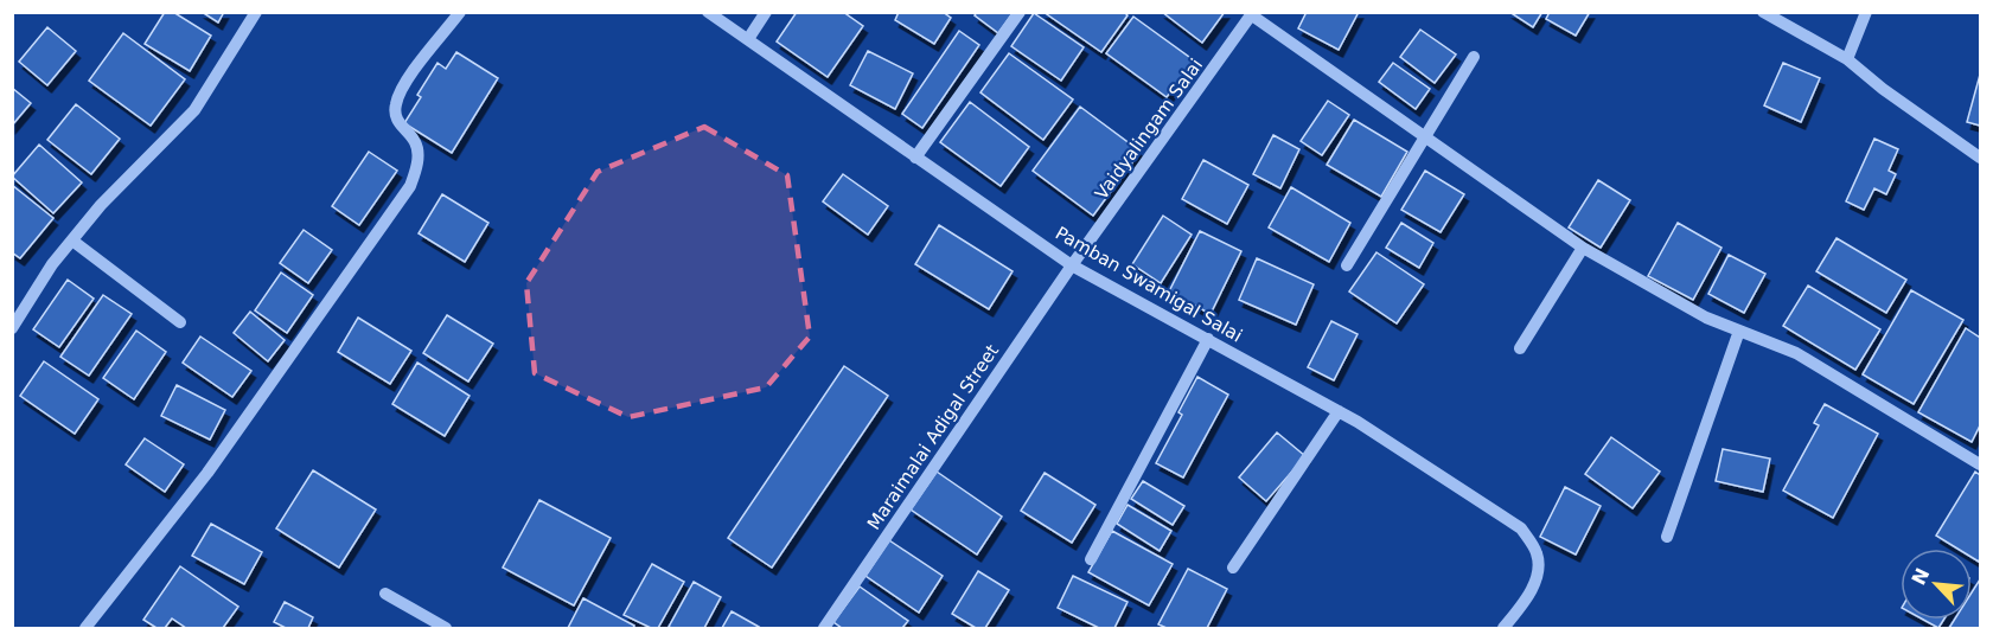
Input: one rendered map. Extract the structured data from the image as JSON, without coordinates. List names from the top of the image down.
{
  "streets": {
    "street": ["Vaidyalingam Salai", "Pamban Swamigal Salai", "Maraimalai Adigal Street"]
  },
  "crossings": [
    ["Vaidyalingam Salai", "Pamban Swamigal Salai"],
    ["Vaidyalingam Salai", "Maraimalai Adigal Street"],
    ["Pamban Swamigal Salai", "Maraimalai Adigal Street"]
  ],
  "north": "top left"
}
